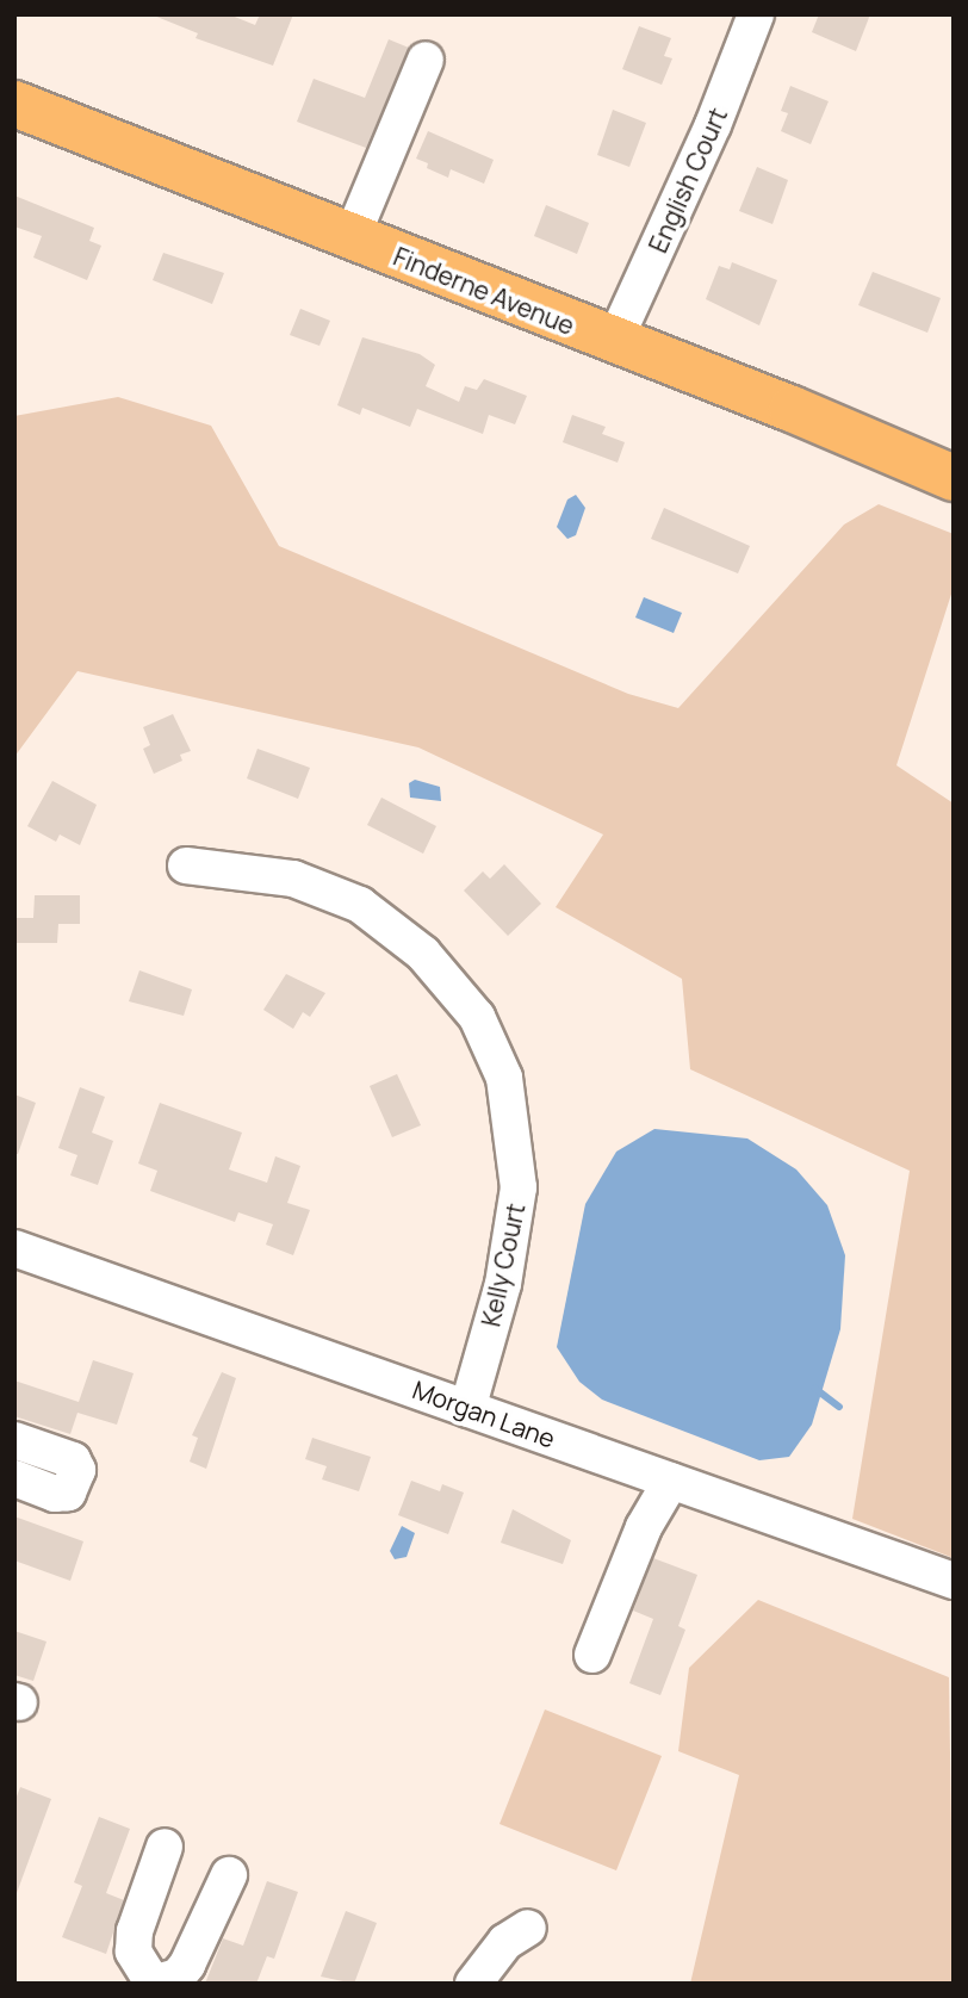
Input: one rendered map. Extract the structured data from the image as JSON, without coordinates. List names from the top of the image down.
{
  "streets": {
    "main road": ["Finderne Avenue"],
    "street": ["English Court", "Kelly Court", "Morgan Lane"]
  },
  "crossings": [
    ["English Court", "Finderne Avenue"],
    ["Kelly Court", "Morgan Lane"]
  ]
}
